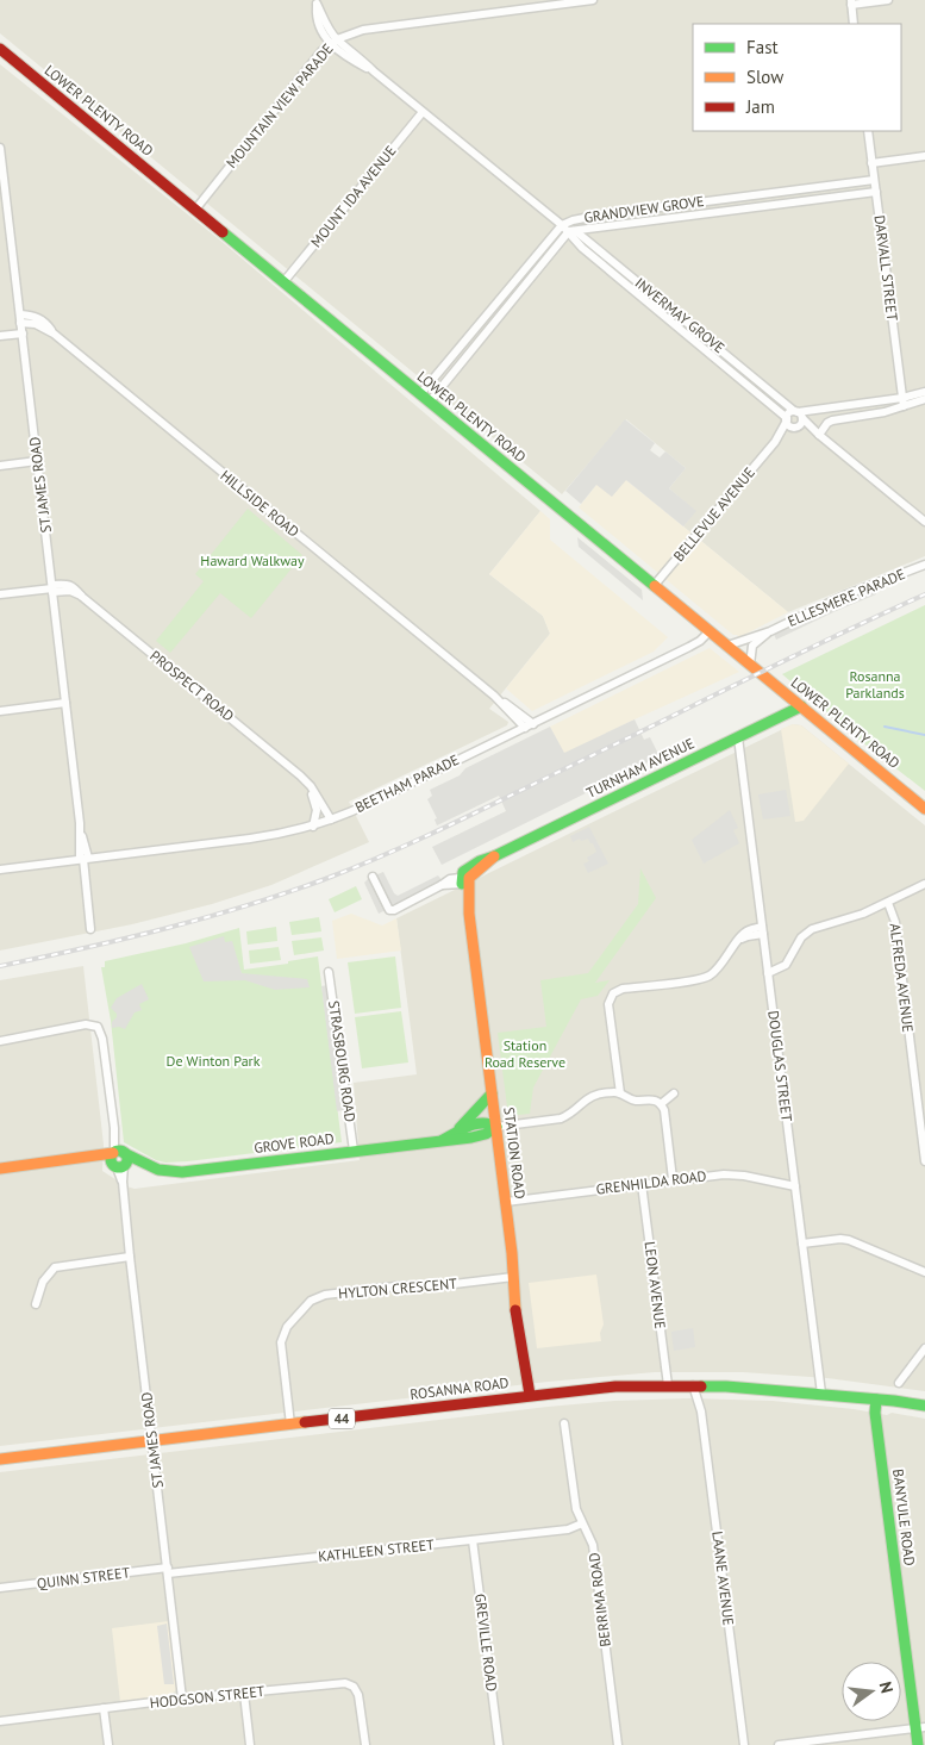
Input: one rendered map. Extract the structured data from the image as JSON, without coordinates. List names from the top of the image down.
{
  "streets": {
    "main road": [
      "LOWER PLENTY ROAD",
      "TURNHAM AVENUE",
      "GROVE ROAD",
      "STATION ROAD",
      "ROSANNA ROAD",
      "44",
      "BANYULE ROAD"
    ],
    "street": [
      "MOUNTAIN VIEW PARADE",
      "MOUNT IDA AVENUE",
      "GRANDVIEW GROVE",
      "DARVALL STREET",
      "INVERMAY GROVE",
      "ST JAMES ROAD",
      "HILLSIDE ROAD",
      "BELLEVUE AVENUE",
      "ELLESMERE PARADE",
      "PROSPECT ROAD",
      "BEETHAM PARADE",
      "ALFREDA AVENUE",
      "STRASBOURG ROAD",
      "DOUGLAS STREET",
      "GRENHILDA ROAD",
      "LEON AVENUE",
      "HYLTON CRESCENT",
      "KATHLEEN STREET",
      "QUINN STREET",
      "LAANE AVENUE",
      "BERRIMA ROAD",
      "GREVILLE ROAD",
      "HODGSON STREET"
    ]
  },
  "crossings": [
    ["MOUNTAIN VIEW PARADE", "LOWER PLENTY ROAD"],
    ["MOUNTAIN VIEW PARADE", "INVERMAY GROVE"],
    ["LOWER PLENTY ROAD", "MOUNT IDA AVENUE"],
    ["LOWER PLENTY ROAD", "GRANDVIEW GROVE"],
    ["LOWER PLENTY ROAD", "BELLEVUE AVENUE"],
    ["LOWER PLENTY ROAD", "ELLESMERE PARADE"],
    ["LOWER PLENTY ROAD", "TURNHAM AVENUE"],
    ["LOWER PLENTY ROAD", "BEETHAM PARADE"],
    ["MOUNT IDA AVENUE", "INVERMAY GROVE"],
    ["GRANDVIEW GROVE", "DARVALL STREET"],
    ["GRANDVIEW GROVE", "INVERMAY GROVE"],
    ["INVERMAY GROVE", "BELLEVUE AVENUE"],
    ["ST JAMES ROAD", "HILLSIDE ROAD"],
    ["ST JAMES ROAD", "PROSPECT ROAD"],
    ["ST JAMES ROAD", "BEETHAM PARADE"],
    ["ST JAMES ROAD", "GROVE ROAD"],
    ["ST JAMES ROAD", "ROSANNA ROAD"],
    ["ST JAMES ROAD", "KATHLEEN STREET"],
    ["ST JAMES ROAD", "QUINN STREET"],
    ["ST JAMES ROAD", "HODGSON STREET"],
    ["HILLSIDE ROAD", "BEETHAM PARADE"],
    ["PROSPECT ROAD", "BEETHAM PARADE"],
    ["TURNHAM AVENUE", "DOUGLAS STREET"],
    ["TURNHAM AVENUE", "STATION ROAD"],
    ["STRASBOURG ROAD", "GROVE ROAD"],
    ["DOUGLAS STREET", "GRENHILDA ROAD"],
    ["DOUGLAS STREET", "ROSANNA ROAD"],
    ["GROVE ROAD", "STATION ROAD"],
    ["STATION ROAD", "GRENHILDA ROAD"],
    ["STATION ROAD", "HYLTON CRESCENT"],
    ["STATION ROAD", "ROSANNA ROAD"],
    ["GRENHILDA ROAD", "LEON AVENUE"],
    ["LEON AVENUE", "ROSANNA ROAD"],
    ["HYLTON CRESCENT", "ROSANNA ROAD"],
    ["ROSANNA ROAD", "BANYULE ROAD"],
    ["ROSANNA ROAD", "LAANE AVENUE"],
    ["KATHLEEN STREET", "QUINN STREET"],
    ["KATHLEEN STREET", "BERRIMA ROAD"],
    ["KATHLEEN STREET", "GREVILLE ROAD"]
  ],
  "parks": [
    "Haward Walkway",
    "Rosanna Parklands",
    "Station Road Reserve",
    "De Winton Park"
  ],
  "legend": ["Fast", "Slow", "Jam"],
  "north": "right"
}
